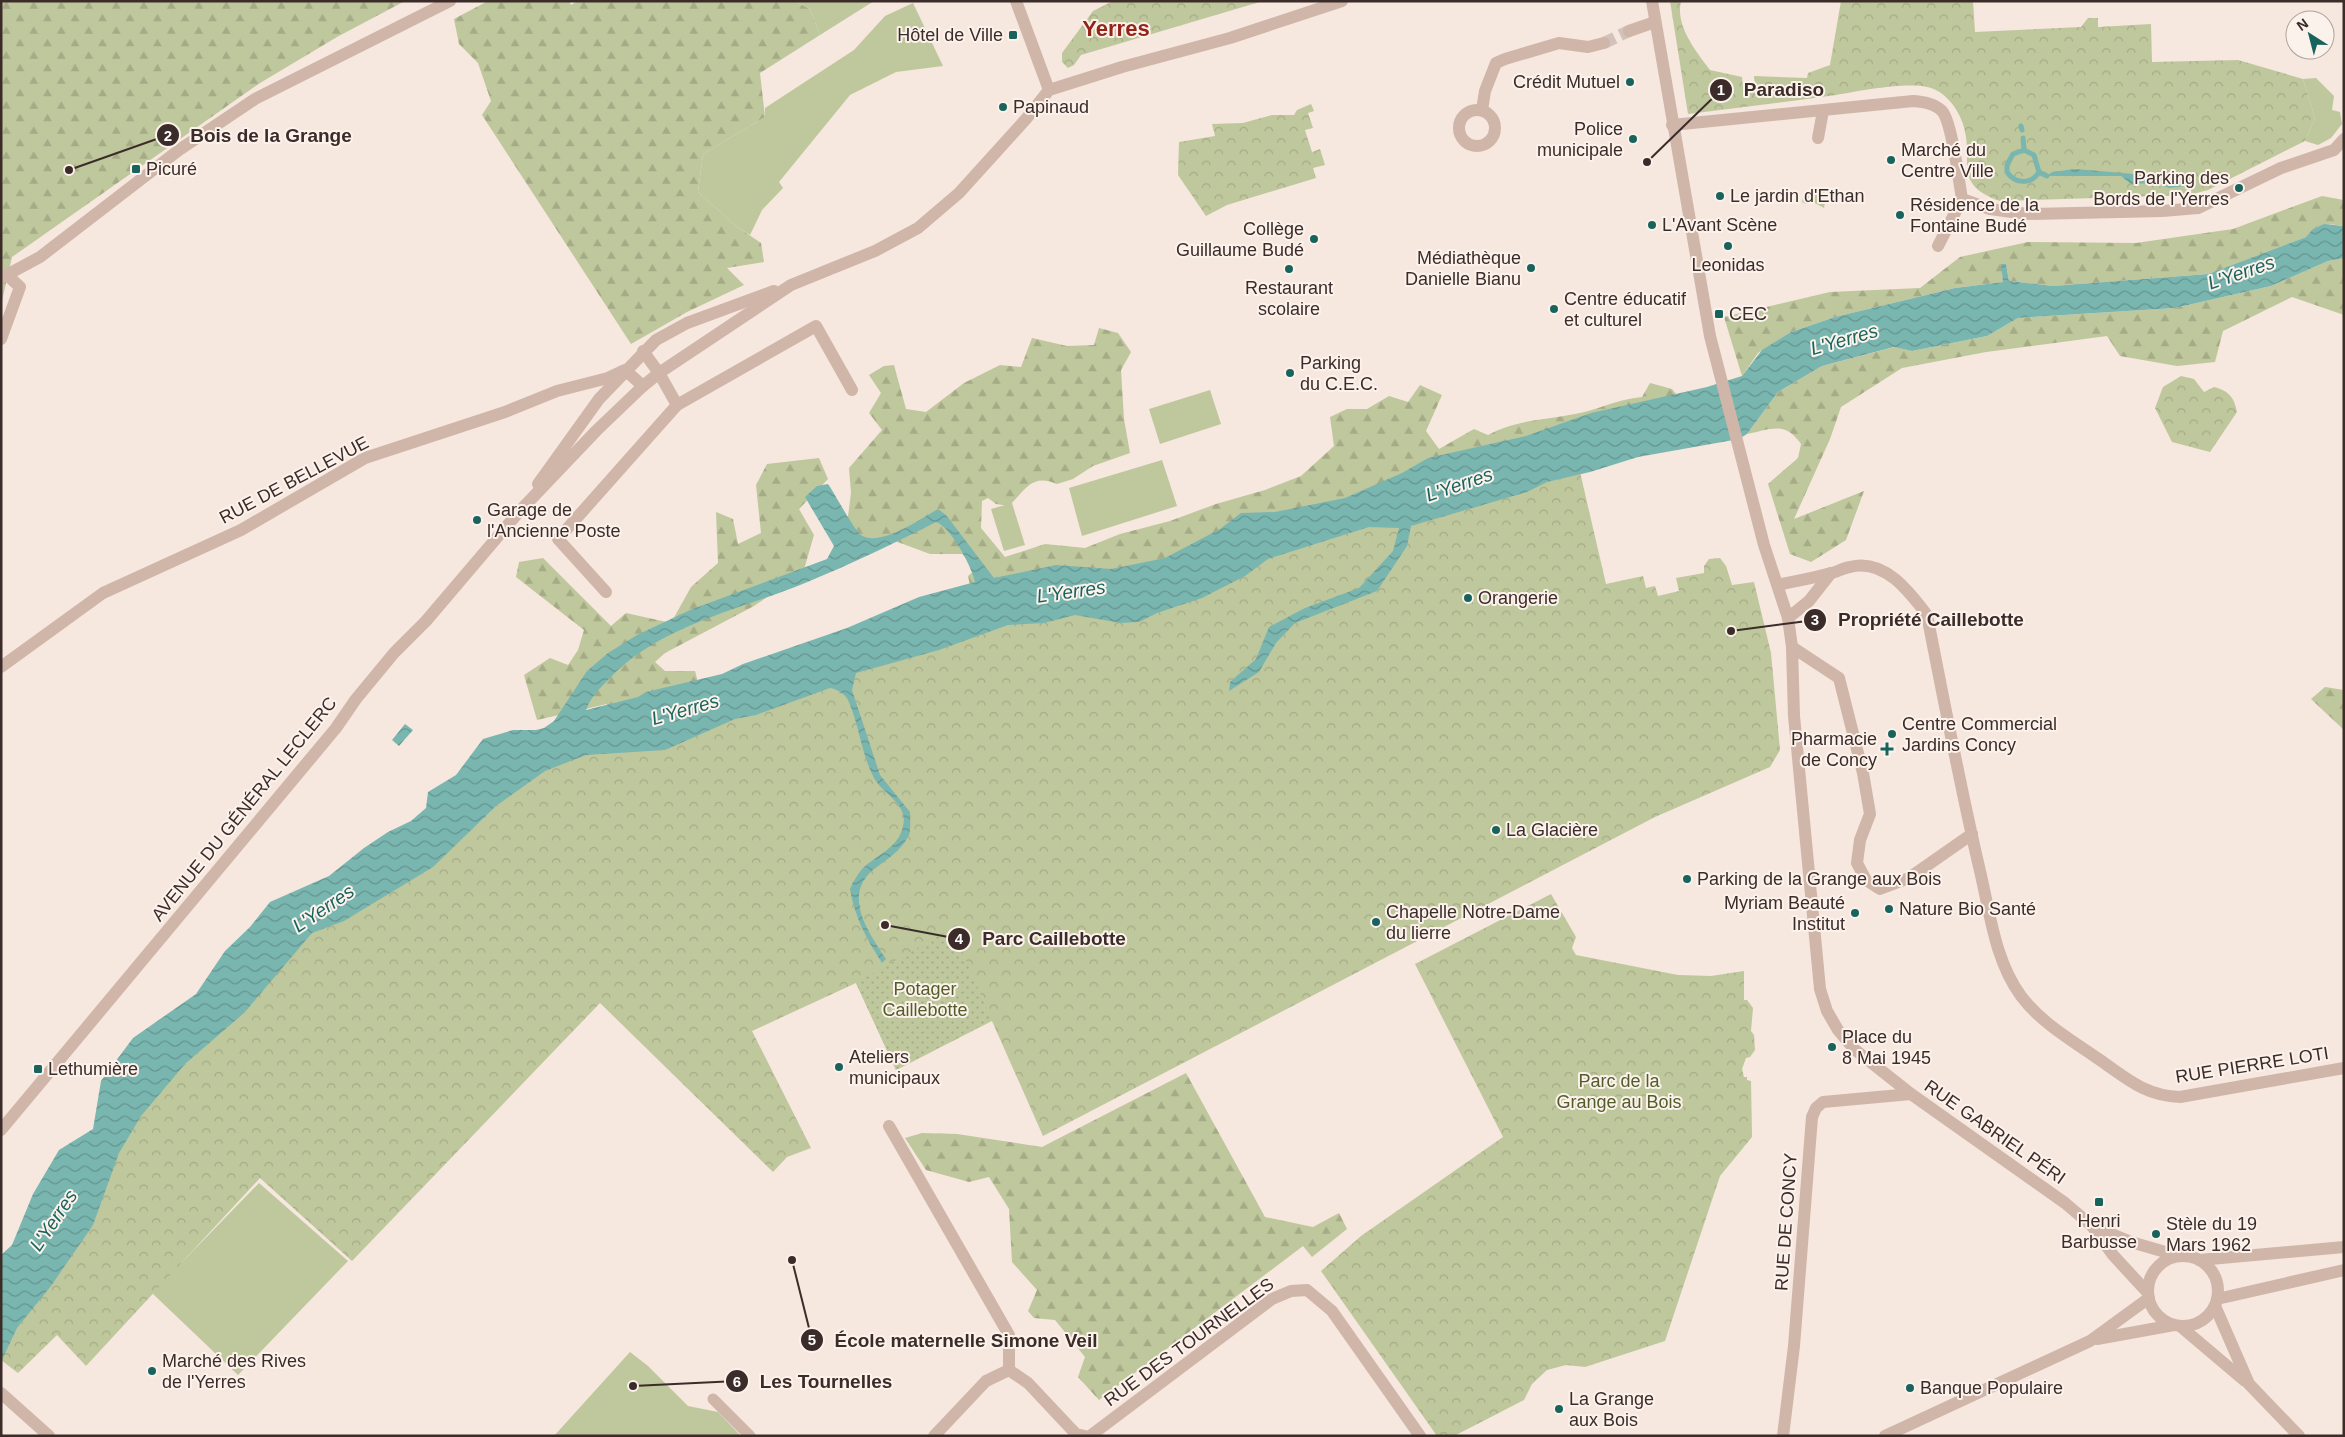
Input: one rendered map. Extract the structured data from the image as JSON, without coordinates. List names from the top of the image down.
{
  "streets": {
    "street": [
      "RUE DE BELLEVUE",
      "AVENUE DU GÉNÉRAL LECLERC",
      "RUE PIERRE LOTI",
      "RUE GABRIEL PÉRI",
      "RUE DE CONCY",
      "RUE DES TOURNELLES"
    ]
  },
  "crossings": [
    ["RUE DE BELLEVUE", "AVENUE DU GÉNÉRAL LECLERC"],
    ["RUE PIERRE LOTI", "RUE GABRIEL PÉRI"],
    ["RUE GABRIEL PÉRI", "RUE DE CONCY"]
  ],
  "districts": ["Yerres"],
  "water": ["L'Yerres"],
  "parks": ["Potager Caillebotte", "Parc de la Grange au Bois"],
  "places": {
    "transit": [
      "Hôtel de Ville",
      "Picuré",
      "CEC",
      "Lethumière",
      "Henri Barbusse"
    ],
    "other": [
      "Crédit Mutuel",
      "Papinaud",
      "Police municipale",
      "Marché du Centre Ville",
      "Paradiso",
      "Bois de la Grange",
      "Parking des Bords de l'Yerres",
      "Le jardin d'Ethan",
      "Résidence de la Fontaine Budé",
      "L'Avant Scène",
      "Collège Guillaume Budé",
      "Leonidas",
      "Médiathèque Danielle Bianu",
      "Restaurant scolaire",
      "Centre éducatif et culturel",
      "Parking du C.E.C.",
      "Garage de l'Ancienne Poste",
      "Orangerie",
      "Propriété Caillebotte",
      "Centre Commercial Jardins Concy",
      "La Glacière",
      "Parking de la Grange aux Bois",
      "Nature Bio Santé",
      "Myriam Beauté Institut",
      "Chapelle Notre-Dame du lierre",
      "Parc Caillebotte",
      "Place du 8 Mai 1945",
      "Ateliers municipaux",
      "Stèle du 19 Mars 1962",
      "École maternelle Simone Veil",
      "Marché des Rives de l'Yerres",
      "Les Tournelles",
      "Banque Populaire",
      "La Grange aux Bois"
    ],
    "health": ["Pharmacie de Concy"]
  },
  "north": "top left"
}
